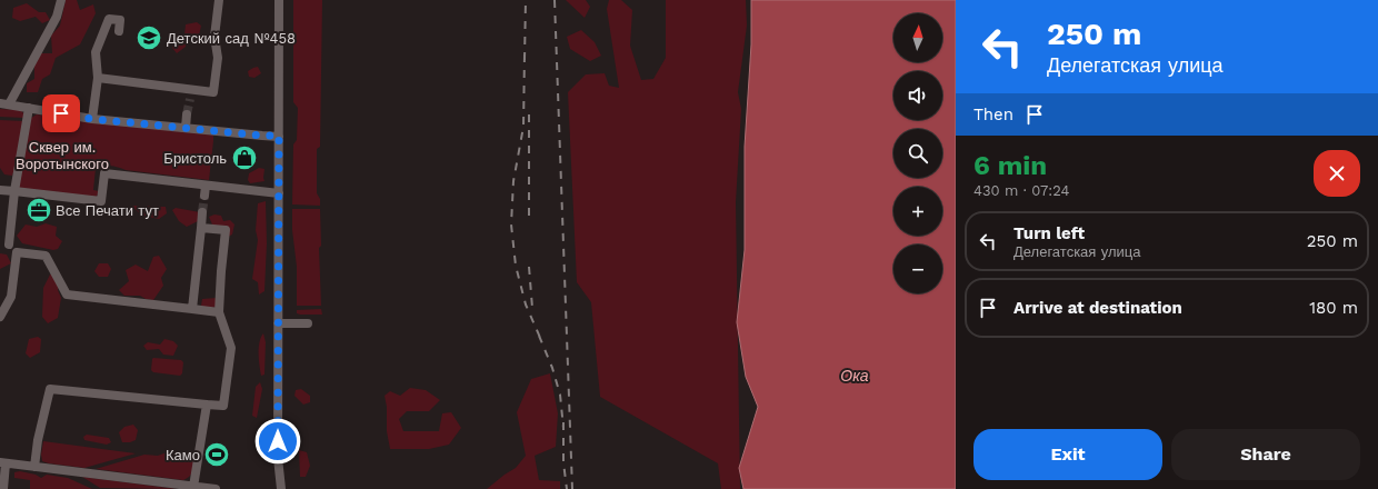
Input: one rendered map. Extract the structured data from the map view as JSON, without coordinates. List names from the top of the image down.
{
  "water": ["Ока"],
  "parks": ["Сквер им. Воротынского"],
  "places": {
    "school or university": ["Детский сад №458"],
    "shop": ["Бристоль"],
    "office": ["Все Печати тут"],
    "sports": ["Камо"]
  },
  "north": "top",
  "page": {
    "turn": ["250 m", "Делегатская улица"],
    "map_buttons": ["+", "−"],
    "then": "Then",
    "heading": ["6 min", "430 m · 07:24"],
    "list": [
      {
        "name": "Turn left",
        "note": "Делегатская улица",
        "value": "250 m"
      },
      {
        "name": "Arrive at destination",
        "value": "180 m"
      }
    ],
    "buttons": ["Exit", "Share"]
  }
}
